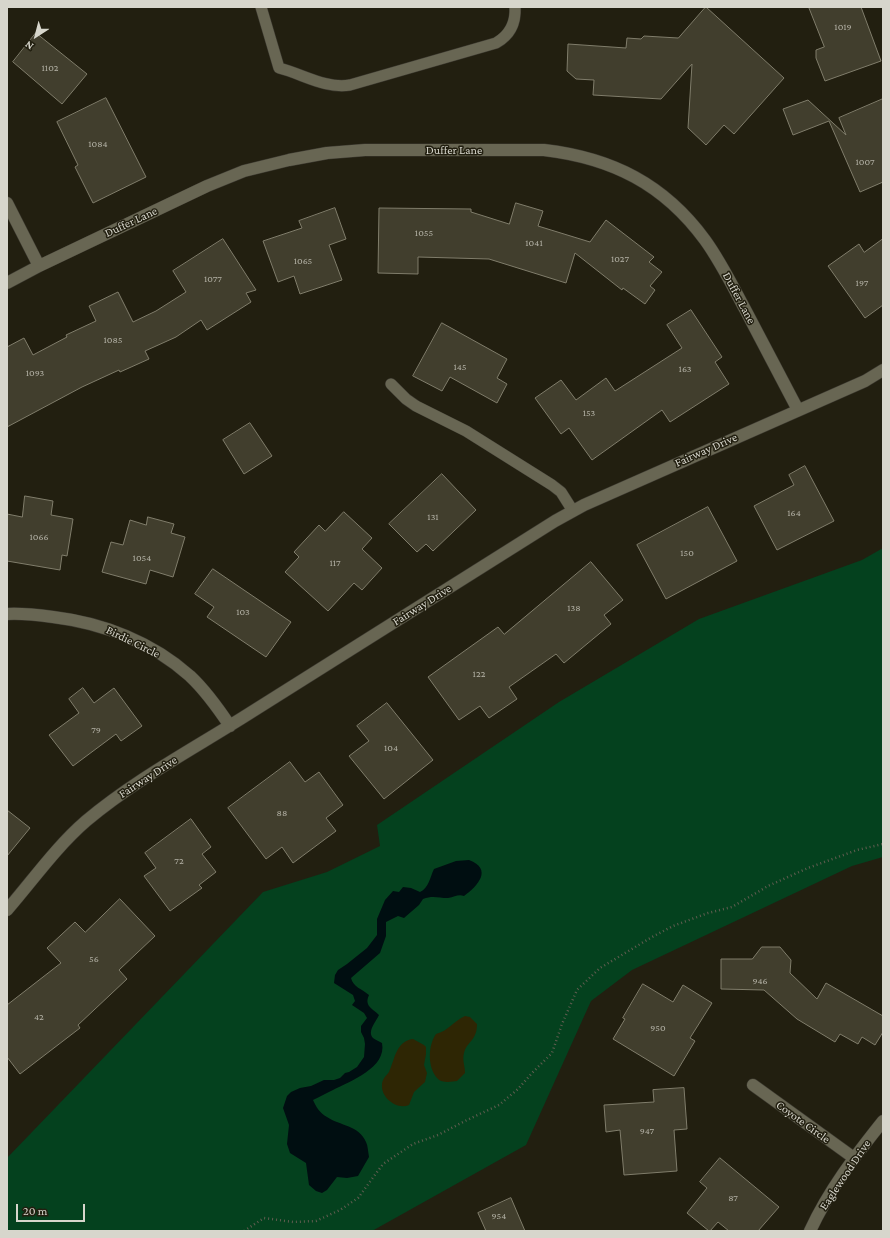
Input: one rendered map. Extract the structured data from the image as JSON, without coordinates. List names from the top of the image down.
{
  "streets": {
    "street": [
      "Duffer Lane",
      "Fairway Drive",
      "Birdie Circle",
      "Coyote Circle",
      "Eaglewood Drive"
    ]
  },
  "crossings": [
    ["Duffer Lane", "Fairway Drive"],
    ["Fairway Drive", "Birdie Circle"],
    ["Coyote Circle", "Eaglewood Drive"]
  ],
  "house_numbers": [
    "1019",
    "1102",
    "1084",
    "1007",
    "1055",
    "1041",
    "1027",
    "1065",
    "1077",
    "197",
    "1085",
    "145",
    "163",
    "1093",
    "153",
    "164",
    "131",
    "1066",
    "150",
    "1054",
    "117",
    "138",
    "103",
    "122",
    "79",
    "104",
    "88",
    "72",
    "56",
    "946",
    "42",
    "950",
    "947",
    "87",
    "954"
  ],
  "scale_bar": "20 m",
  "north": "bottom left"
}
